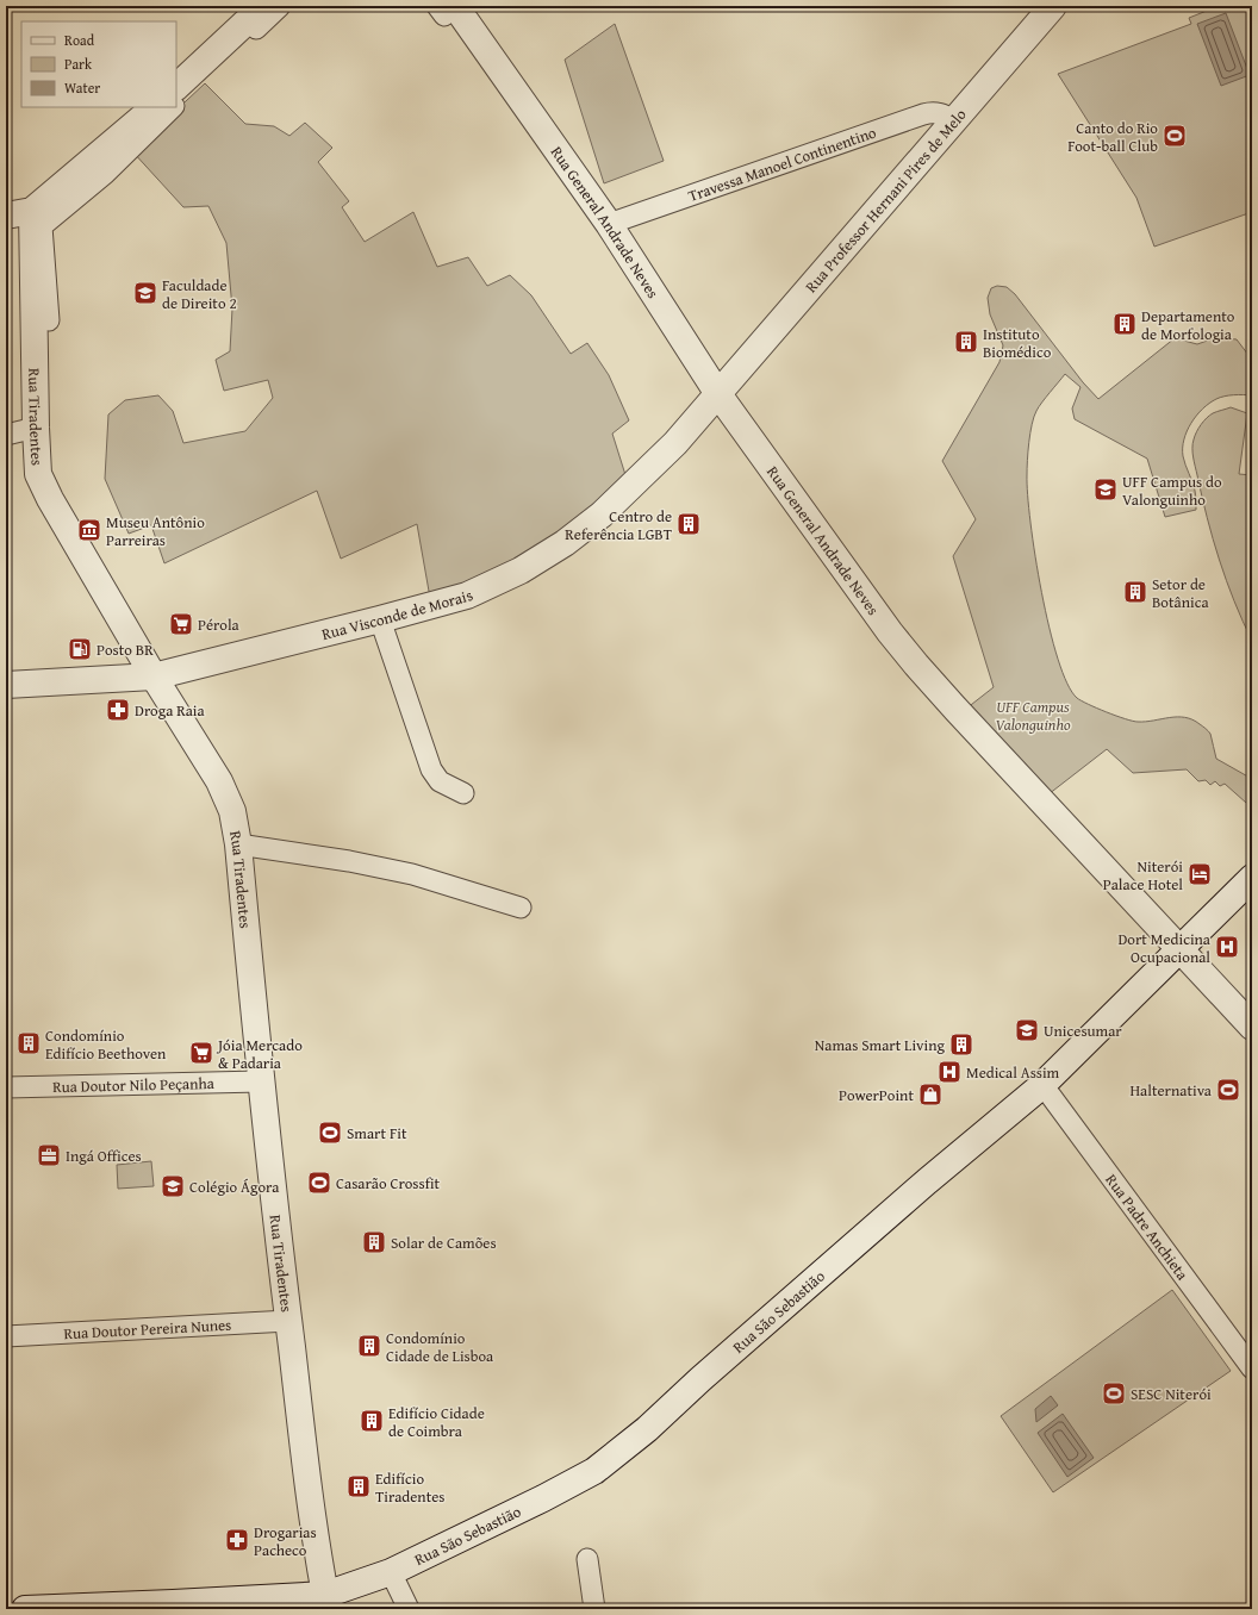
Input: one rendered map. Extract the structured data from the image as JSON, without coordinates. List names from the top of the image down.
{
  "streets": {
    "street": [
      "Travessa Manoel Continentino",
      "Rua Professor Hernani Pires de Melo",
      "Rua General Andrade Neves",
      "Rua Tiradentes",
      "Rua Visconde de Morais",
      "Rua Doutor Nilo Peçanha",
      "Rua Padre Anchieta",
      "Rua São Sebastião",
      "Rua Doutor Pereira Nunes"
    ]
  },
  "crossings": [
    ["Travessa Manoel Continentino", "Rua Professor Hernani Pires de Melo"],
    ["Travessa Manoel Continentino", "Rua General Andrade Neves"],
    ["Rua Professor Hernani Pires de Melo", "Rua General Andrade Neves"],
    ["Rua Professor Hernani Pires de Melo", "Rua Visconde de Morais"],
    ["Rua General Andrade Neves", "Rua Visconde de Morais"],
    ["Rua General Andrade Neves", "Rua São Sebastião"],
    ["Rua Tiradentes", "Rua Visconde de Morais"],
    ["Rua Tiradentes", "Rua Doutor Nilo Peçanha"],
    ["Rua Tiradentes", "Rua São Sebastião"],
    ["Rua Tiradentes", "Rua Doutor Pereira Nunes"],
    ["Rua Padre Anchieta", "Rua São Sebastião"]
  ],
  "parks": ["UFF Campus Valonguinho"],
  "places": {
    "sports": [
      "Canto do Rio Foot-ball Club",
      "Halternativa",
      "Smart Fit",
      "Casarão Crossfit",
      "SESC Niterói"
    ],
    "school or university": [
      "Faculdade de Direito 2",
      "UFF Campus do Valonguinho",
      "Unicesumar",
      "Colégio Ágora"
    ],
    "building": [
      "Departamento de Morfologia",
      "Instituto Biomédico",
      "Centro de Referência LGBT",
      "Setor de Botânica",
      "Condomínio Edifício Beethoven",
      "Namas Smart Living",
      "Solar de Camões",
      "Condomínio Cidade de Lisboa",
      "Edifício Cidade de Coimbra",
      "Edifício Tiradentes"
    ],
    "museum": ["Museu Antônio Parreiras"],
    "supermarket": ["Pérola", "Jóia Mercado & Padaria"],
    "fuel station": ["Posto BR"],
    "pharmacy": ["Droga Raia", "Drogarias Pacheco"],
    "hotel": ["Niterói Palace Hotel"],
    "hospital": ["Dort Medicina Ocupacional", "Medical Assim"],
    "shop": ["PowerPoint"],
    "office": ["Ingá Offices"]
  },
  "legend": ["Road", "Park", "Water"]
}
